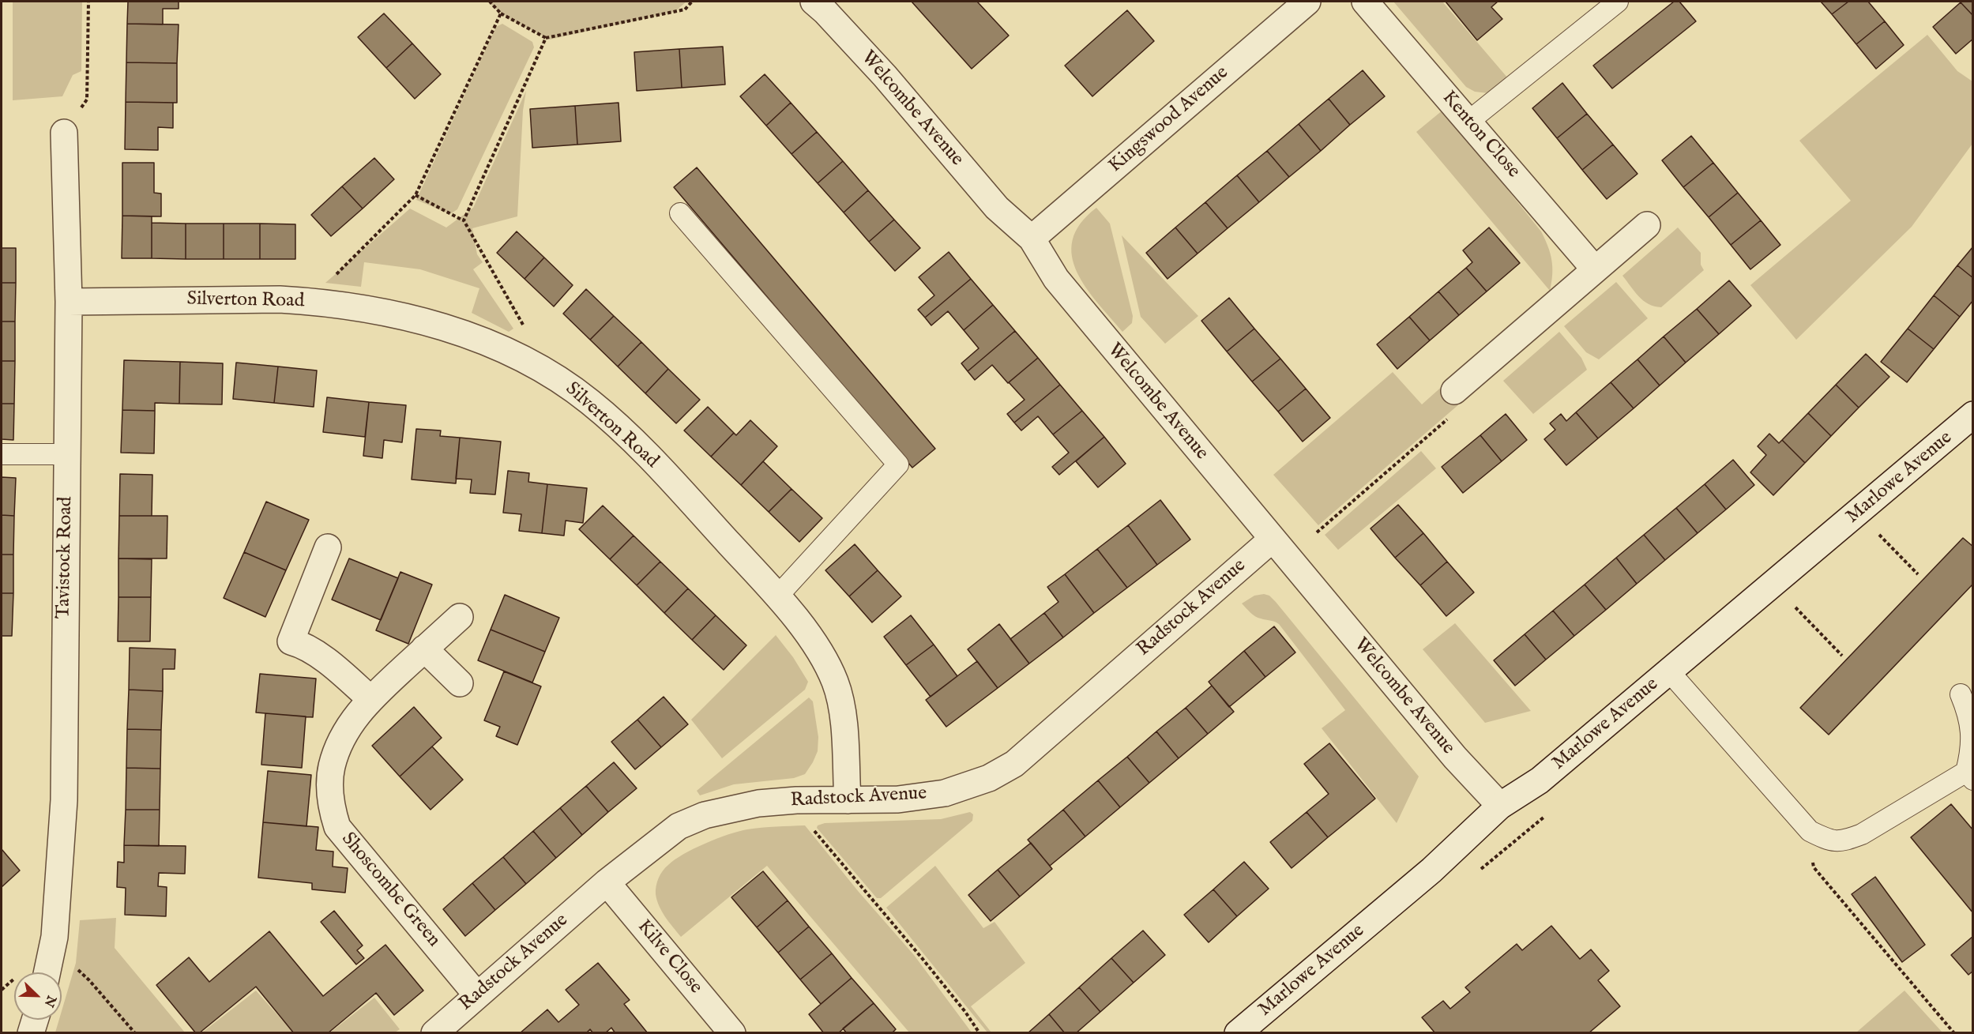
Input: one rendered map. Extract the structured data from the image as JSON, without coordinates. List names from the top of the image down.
{
  "streets": {
    "street": [
      "Welcombe Avenue",
      "Kingswood Avenue",
      "Kenton Close",
      "Silverton Road",
      "Marlowe Avenue",
      "Tavistock Road",
      "Radstock Avenue",
      "Shoscombe Green",
      "Kilve Close"
    ]
  },
  "crossings": [
    ["Welcombe Avenue", "Kingswood Avenue"],
    ["Welcombe Avenue", "Marlowe Avenue"],
    ["Welcombe Avenue", "Radstock Avenue"],
    ["Silverton Road", "Tavistock Road"],
    ["Silverton Road", "Radstock Avenue"],
    ["Radstock Avenue", "Shoscombe Green"],
    ["Radstock Avenue", "Kilve Close"]
  ],
  "north": "bottom right"
}
